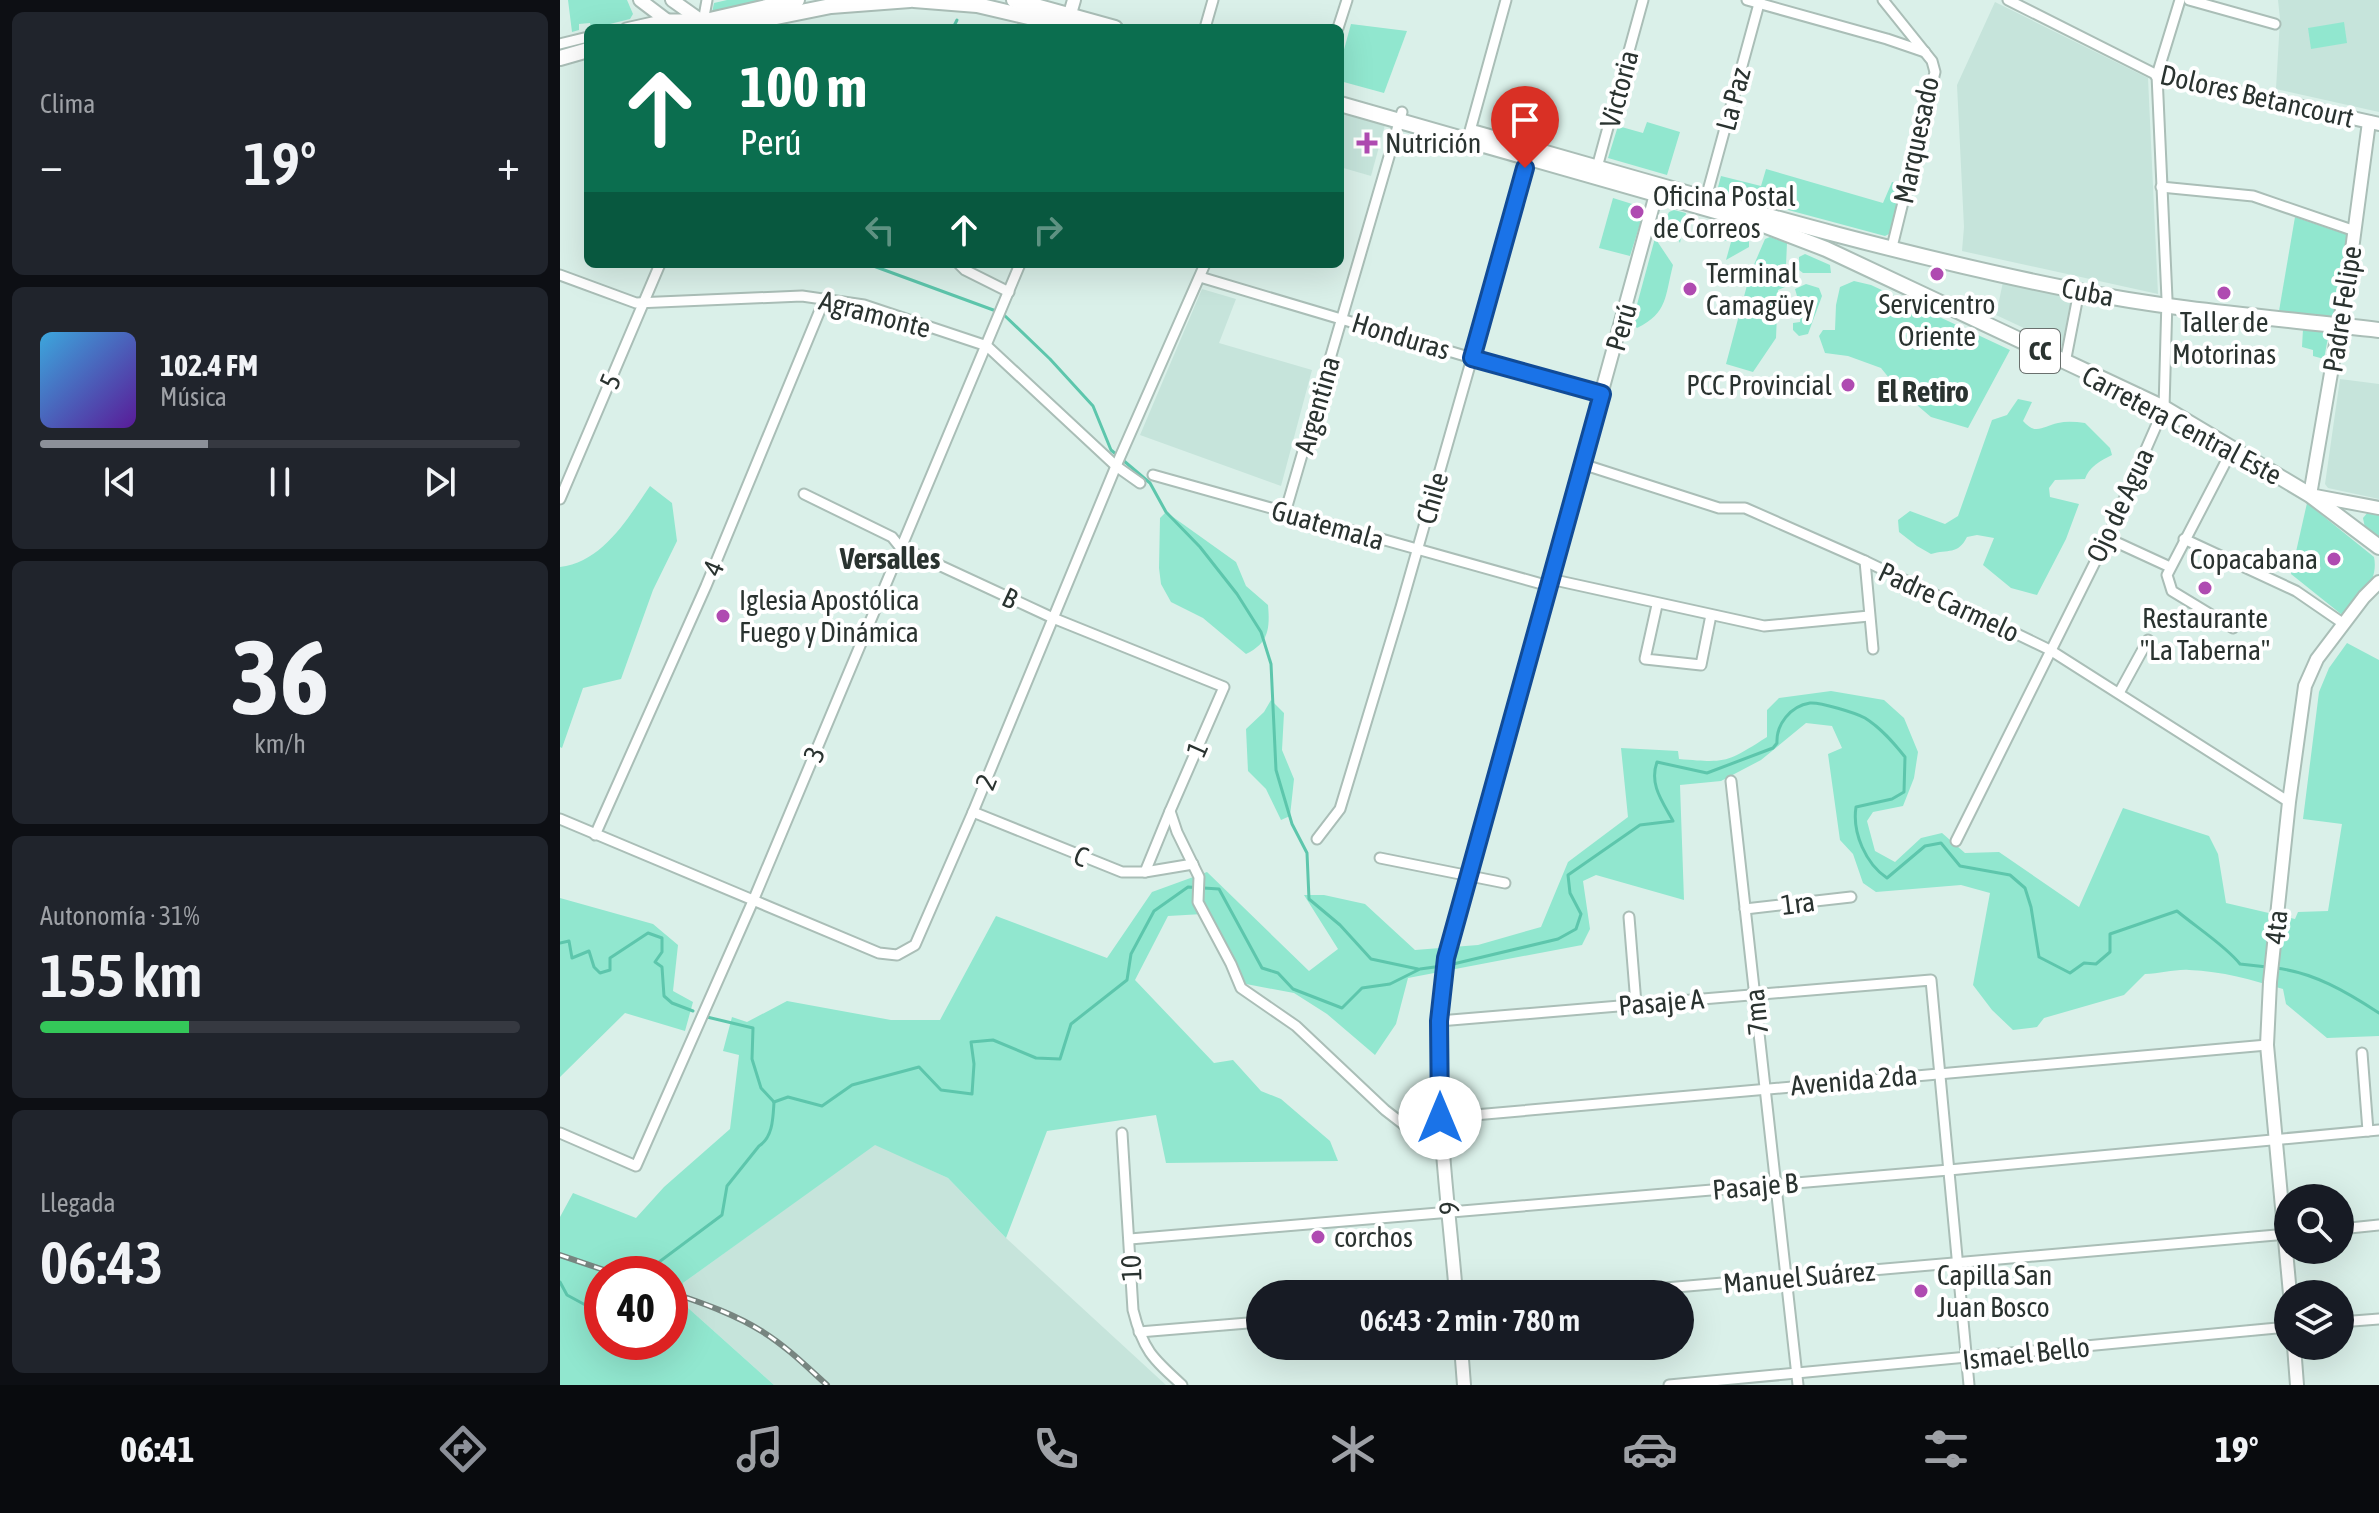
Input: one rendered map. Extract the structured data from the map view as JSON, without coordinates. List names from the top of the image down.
{
  "streets": {
    "main road": ["Cuba", "CC", "Carretera Central Este"],
    "street": [
      "Victoria",
      "Dolores Betancourt",
      "La Paz",
      "Marquesado",
      "Padre Felipe",
      "Agramonte",
      "Perú",
      "Honduras",
      "5",
      "Argentina",
      "Chile",
      "Ojo de Agua",
      "Guatemala",
      "4",
      "B",
      "Padre Carmelo",
      "1",
      "3",
      "2",
      "C",
      "1ra",
      "4ta",
      "Pasaje A",
      "7ma",
      "Avenida 2da",
      "Pasaje B",
      "9",
      "10",
      "Manuel Suárez",
      "Ismael Bello"
    ]
  },
  "crossings": [
    ["Victoria", "Carretera Central Este"],
    ["Dolores Betancourt", "Padre Felipe"],
    ["Dolores Betancourt", "Ojo de Agua"],
    ["La Paz", "Carretera Central Este"],
    ["Marquesado", "Cuba"],
    ["Cuba", "Padre Felipe"],
    ["Cuba", "Carretera Central Este"],
    ["Cuba", "Ojo de Agua"],
    ["Padre Felipe", "Carretera Central Este"],
    ["Agramonte", "5"],
    ["Agramonte", "4"],
    ["Agramonte", "3"],
    ["Agramonte", "2"],
    ["Perú", "Honduras"],
    ["Perú", "Carretera Central Este"],
    ["Perú", "Guatemala"],
    ["Perú", "Padre Carmelo"],
    ["Perú", "9"],
    ["Honduras", "Argentina"],
    ["Honduras", "Chile"],
    ["Honduras", "2"],
    ["Argentina", "Carretera Central Este"],
    ["Argentina", "Guatemala"],
    ["Carretera Central Este", "Chile"],
    ["Carretera Central Este", "Ojo de Agua"],
    ["Chile", "Guatemala"],
    ["Ojo de Agua", "Padre Carmelo"],
    ["4", "2"],
    ["B", "1"],
    ["B", "3"],
    ["B", "2"],
    ["Padre Carmelo", "4ta"],
    ["1", "C"],
    ["3", "2"],
    ["2", "C"],
    ["1ra", "7ma"],
    ["4ta", "Avenida 2da"],
    ["4ta", "Pasaje B"],
    ["Pasaje A", "7ma"],
    ["Pasaje A", "Avenida 2da"],
    ["Pasaje A", "9"],
    ["7ma", "Avenida 2da"],
    ["7ma", "Pasaje B"],
    ["7ma", "Manuel Suárez"],
    ["7ma", "Ismael Bello"],
    ["Avenida 2da", "9"],
    ["Pasaje B", "9"],
    ["Pasaje B", "10"]
  ],
  "districts": ["El Retiro", "Versalles"],
  "places": {
    "health": ["Nutrición"],
    "other": [
      "Oficina Postal de Correos",
      "Servicentro Oriente",
      "Terminal Camagüey",
      "Taller de Motorinas",
      "PCC Provincial",
      "Copacabana",
      "Restaurante \"La Taberna\"",
      "Iglesia Apostólica Fuego y Dinámica",
      "corchos",
      "Capilla San Juan Bosco"
    ]
  },
  "page": {
    "tile": [
      "Clima",
      ["36", "km/h"],
      ["Autonomía · 31%", "155 km"],
      ["Llegada", "06:43"]
    ],
    "turn": ["100 m", "Perú"],
    "heat": ["−", "19°", "+"],
    "song": ["102.4 FM", "Música"],
    "limit": "40",
    "trip": "06:43 · 2 min · 780 m",
    "tabs": ["06:41", "19°"]
  }
}
